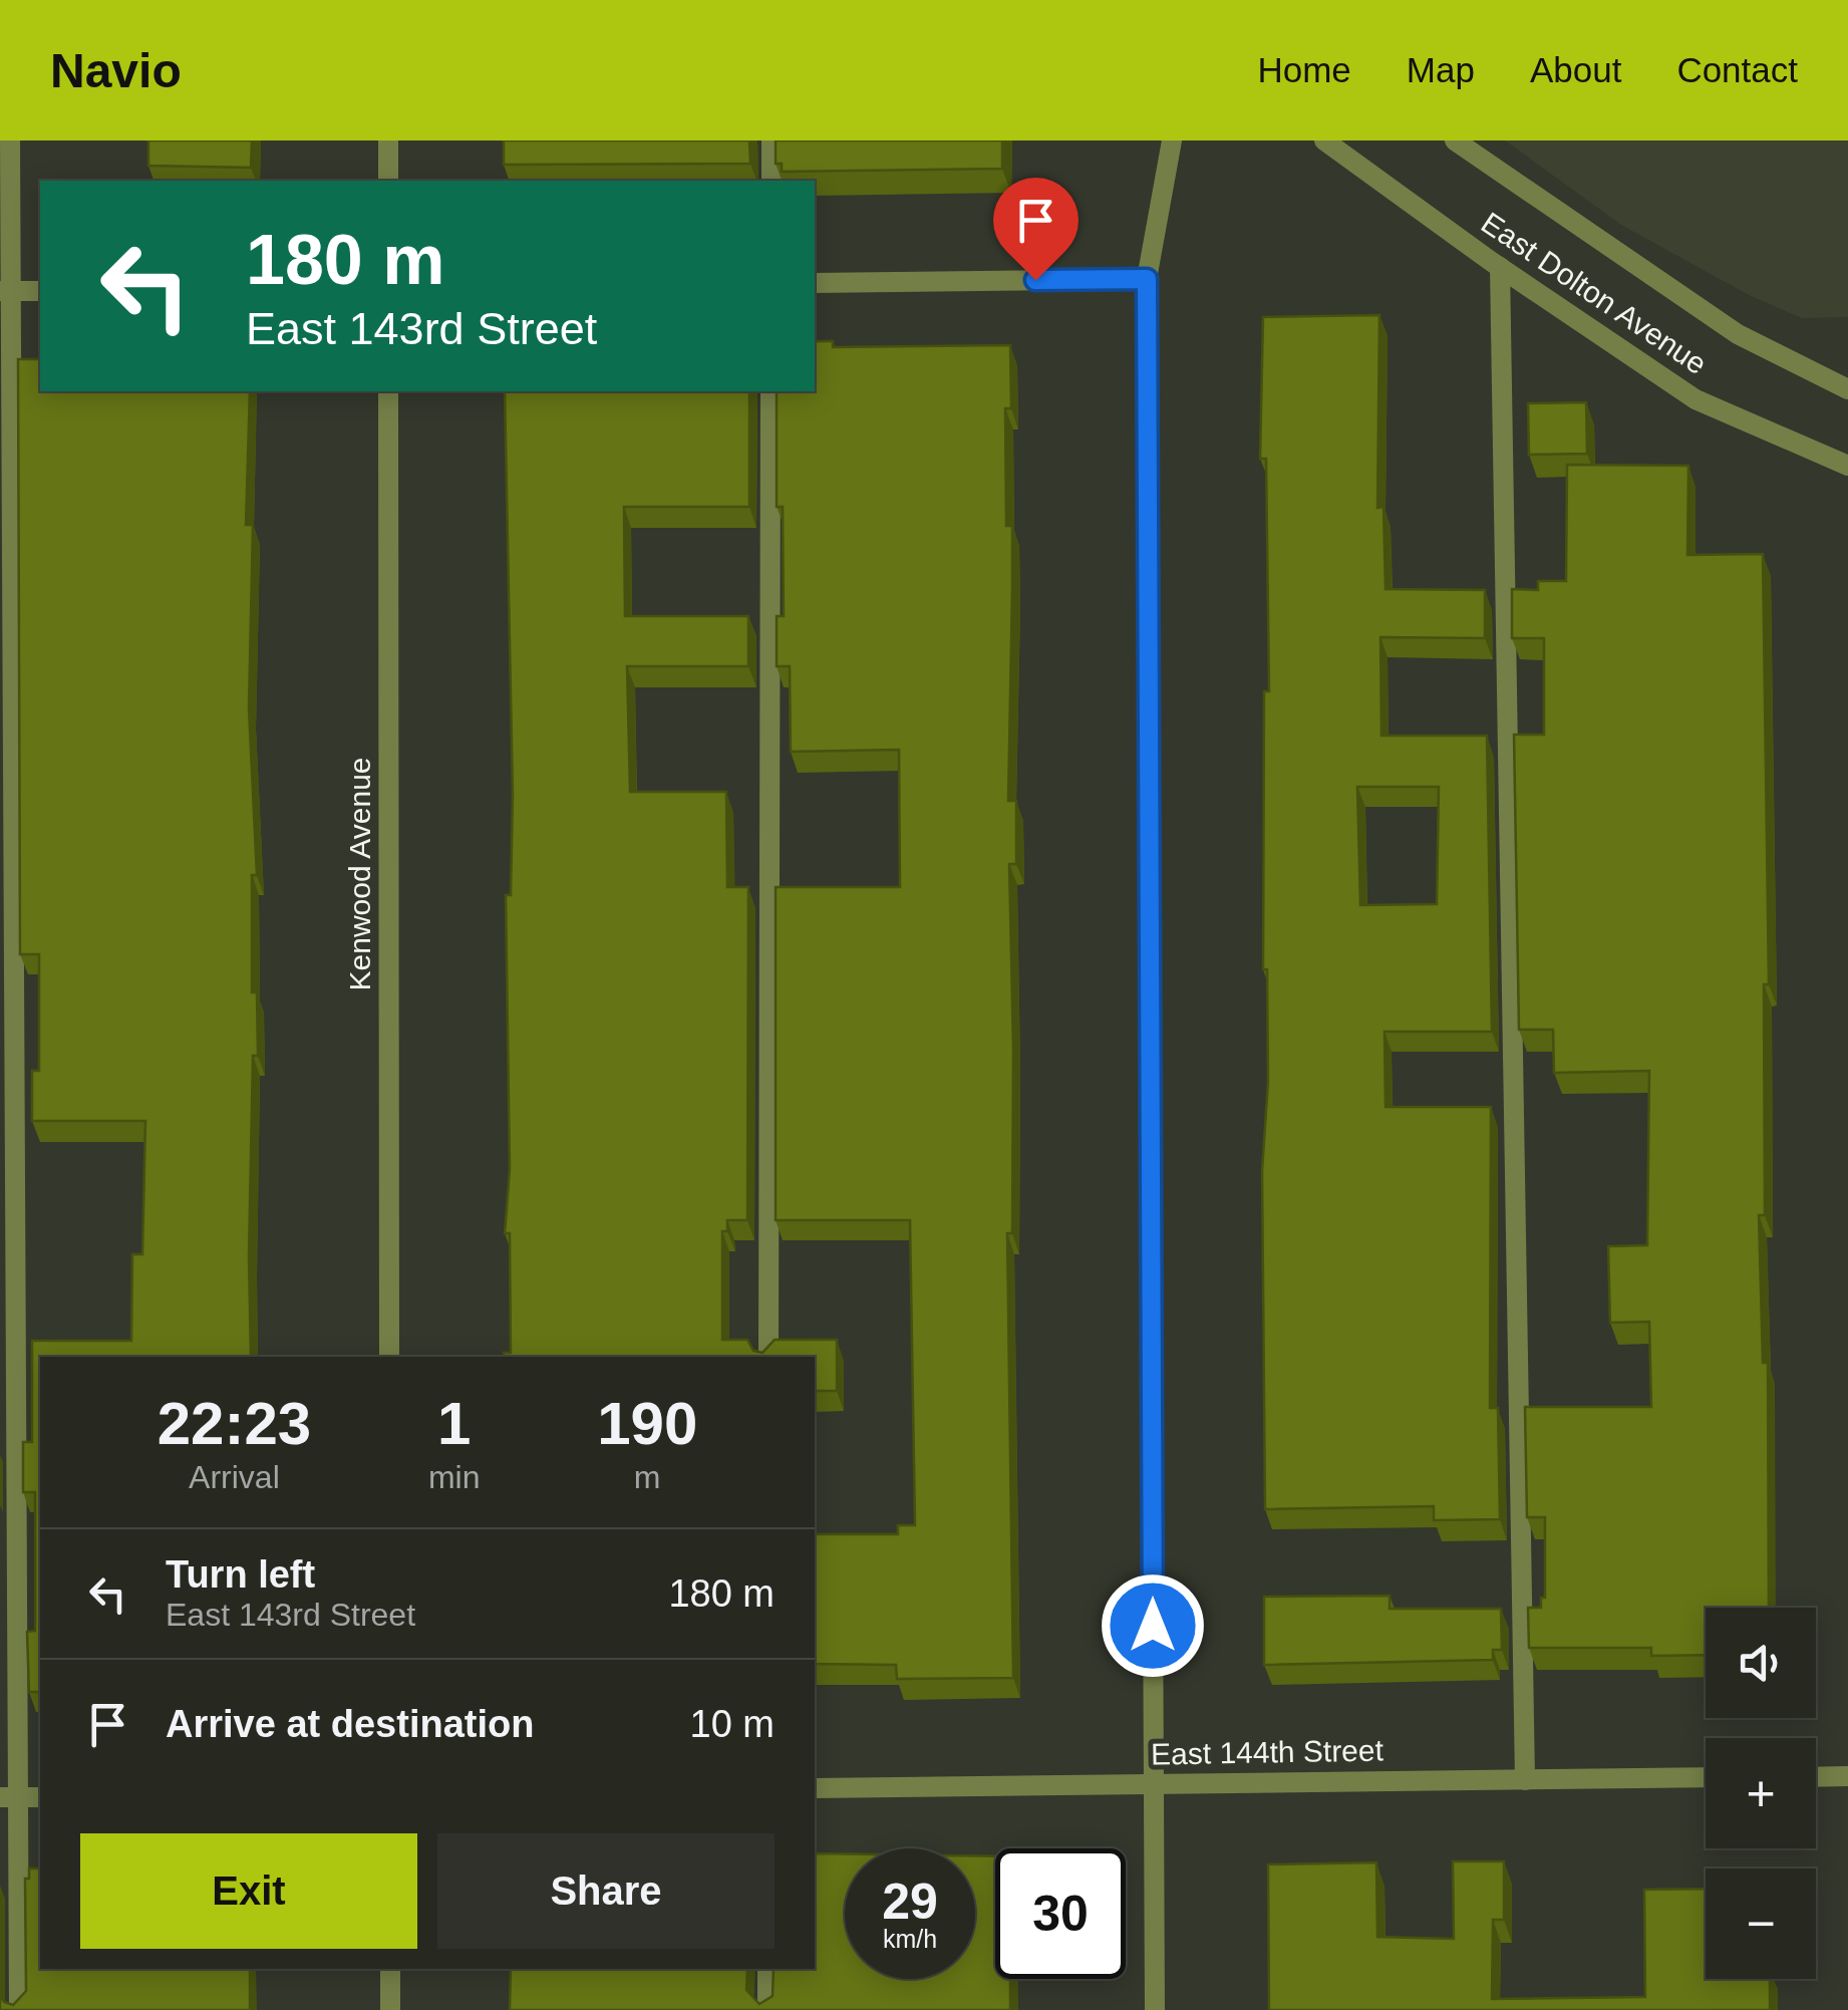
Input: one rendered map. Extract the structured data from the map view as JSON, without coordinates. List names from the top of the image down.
{
  "streets": {
    "street": ["East Dolton Avenue", "Kenwood Avenue", "East 144th Street"]
  },
  "page": {
    "header": "Navio",
    "nav": [
      "Home",
      "Map",
      "About",
      "Contact"
    ],
    "turn": ["180 m", "East 143rd Street"],
    "eta": [
      "22:23",
      "Arrival",
      "1",
      "min",
      "190",
      "m"
    ],
    "list": [
      {
        "name": "Turn left",
        "note": "East 143rd Street",
        "value": "180 m"
      },
      {
        "name": "Arrive at destination",
        "value": "10 m"
      }
    ],
    "map_buttons": ["+", "−"],
    "buttons": ["Exit", "Share"],
    "speed": "29 km/h",
    "limit": "30"
  }
}
